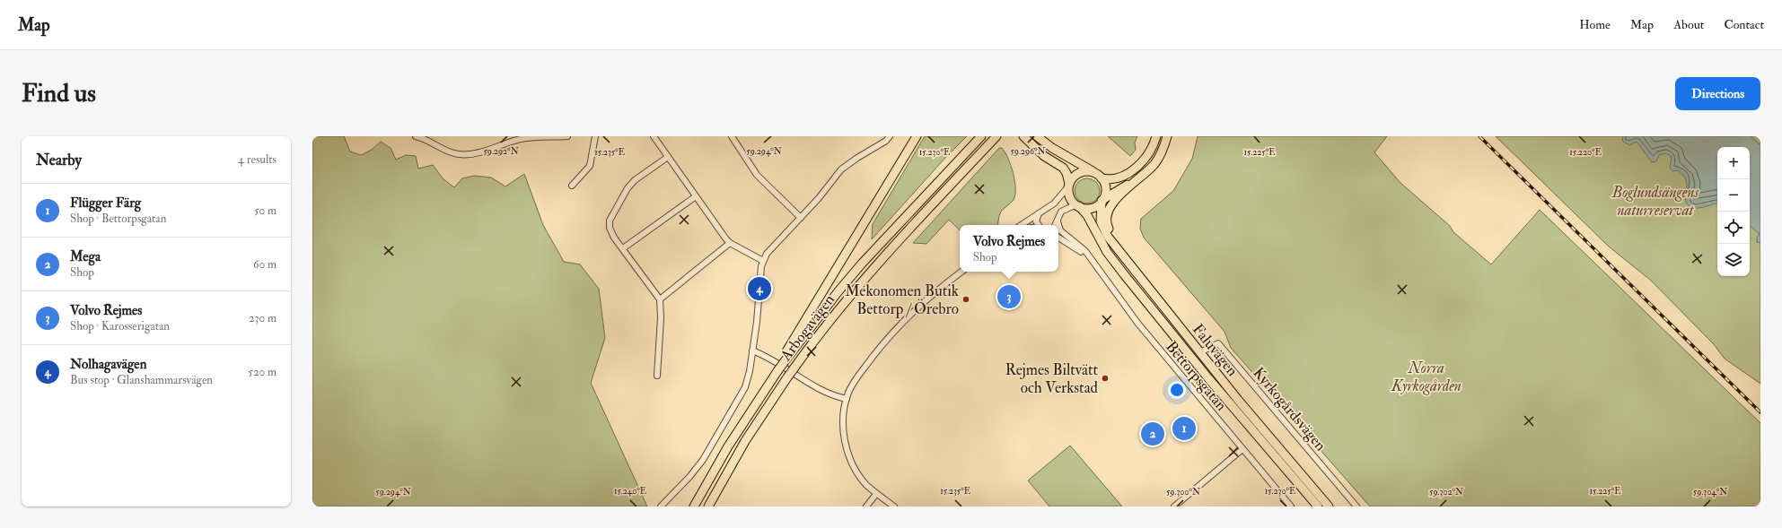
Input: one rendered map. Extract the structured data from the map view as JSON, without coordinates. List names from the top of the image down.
{
  "streets": {
    "highway": ["Arbogavägen", "Faluvägen"],
    "street": ["Bettorpsgatan", "Kyrkogårdsvägen"]
  },
  "crossings": [
    ["Faluvägen", "Kyrkogårdsvägen"]
  ],
  "parks": ["Boglundsängens naturreservat", "Norra Kyrkogården"],
  "places": ["Mekonomen Butik Bettorp / Örebro", "Rejmes Biltvätt och Verkstad"],
  "page": {
    "header": "Map",
    "nav": [
      "Home",
      "Map",
      "About",
      "Contact"
    ],
    "buttons": "Directions",
    "title": "Find us",
    "heading": ["Nearby", "4 results"],
    "map_buttons": ["+", "−"],
    "list": [
      {
        "mark": "1",
        "name": "Flügger Färg",
        "note": "Shop · Bettorpsgatan",
        "value": "50 m"
      },
      {
        "mark": "2",
        "name": "Mega",
        "note": "Shop",
        "value": "60 m"
      },
      {
        "mark": "3",
        "name": "Volvo Rejmes",
        "note": "Shop · Karosserigatan",
        "value": "230 m"
      },
      {
        "mark": "4",
        "name": "Nolhagavägen",
        "note": "Bus stop · Glanshammarsvägen",
        "value": "520 m"
      }
    ],
    "popup": ["Volvo Rejmes", "Shop"],
    "pins": [
      "4",
      "3",
      "1",
      "2"
    ]
  },
  "coordinates": [
    "59.292°N",
    "59.294°N",
    "59.296°N",
    "15.230°E",
    "15.235°E",
    "15.225°E",
    "15.220°E",
    "15.240°E",
    "59.300°N",
    "59.302°N",
    "59.304°N"
  ]
}
